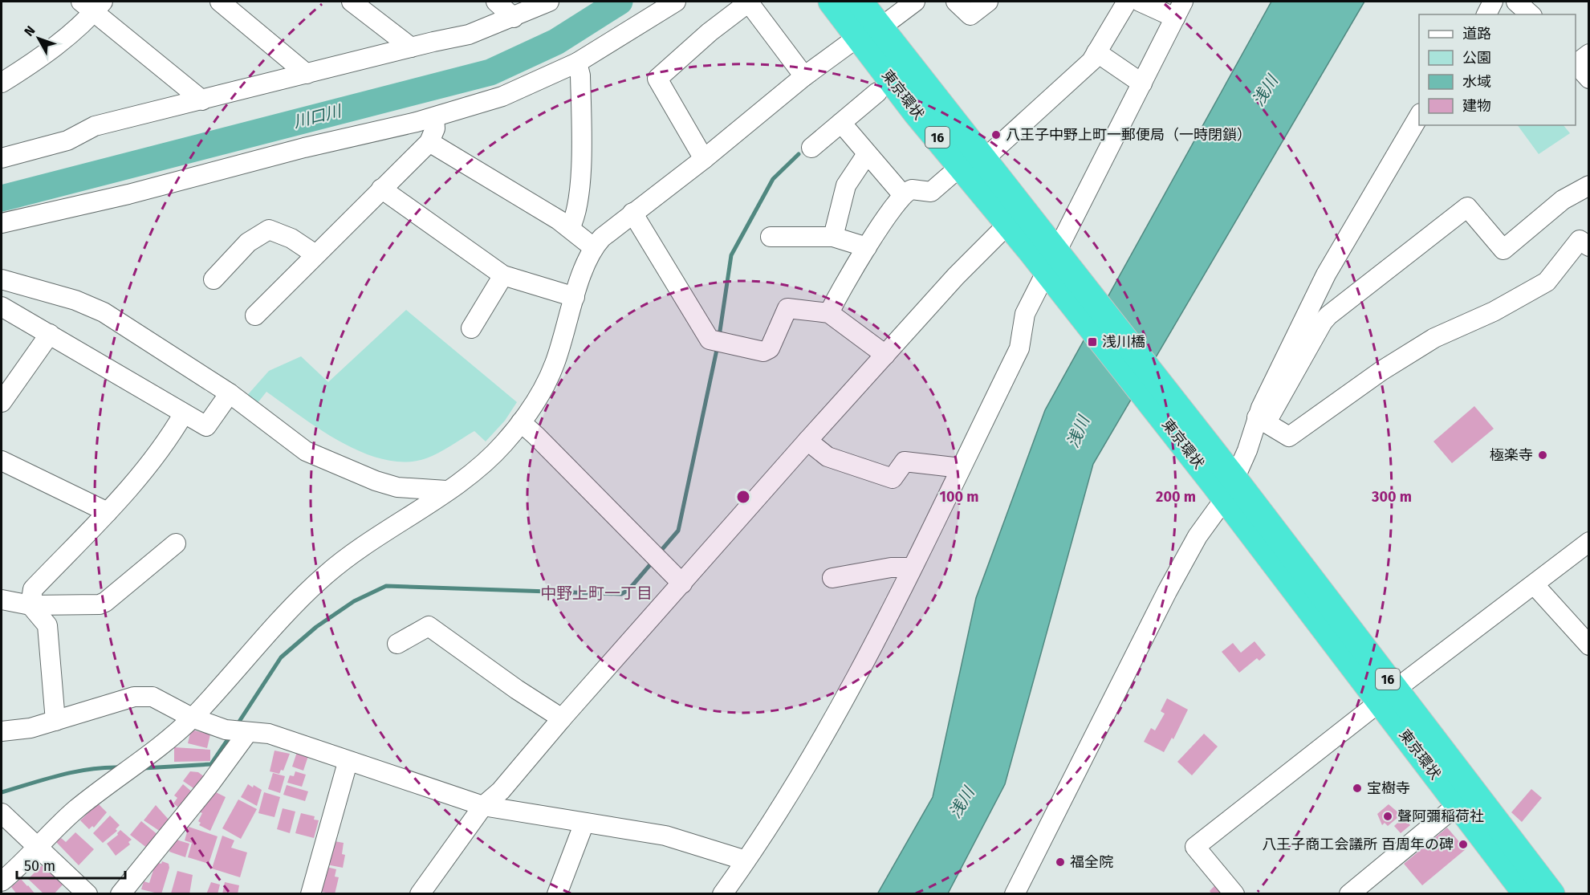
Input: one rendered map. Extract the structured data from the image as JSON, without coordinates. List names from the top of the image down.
{
  "streets": {
    "highway": ["東京環状", "16"]
  },
  "districts": ["中野上町一丁目"],
  "water": ["浅川", "川口川"],
  "places": {
    "other": [
      "八王子中野上町一郵便局（一時閉鎖）",
      "極楽寺",
      "宝樹寺",
      "聲阿彌稲荷社",
      "八王子商工会議所 百周年の碑",
      "福全院"
    ],
    "transit": ["浅川橋"]
  },
  "legend": [
    "道路",
    "公園",
    "水域",
    "建物"
  ],
  "scale_bar": "50 m",
  "north": "top left",
  "rings": ["100 m", "200 m", "300 m"]
}
